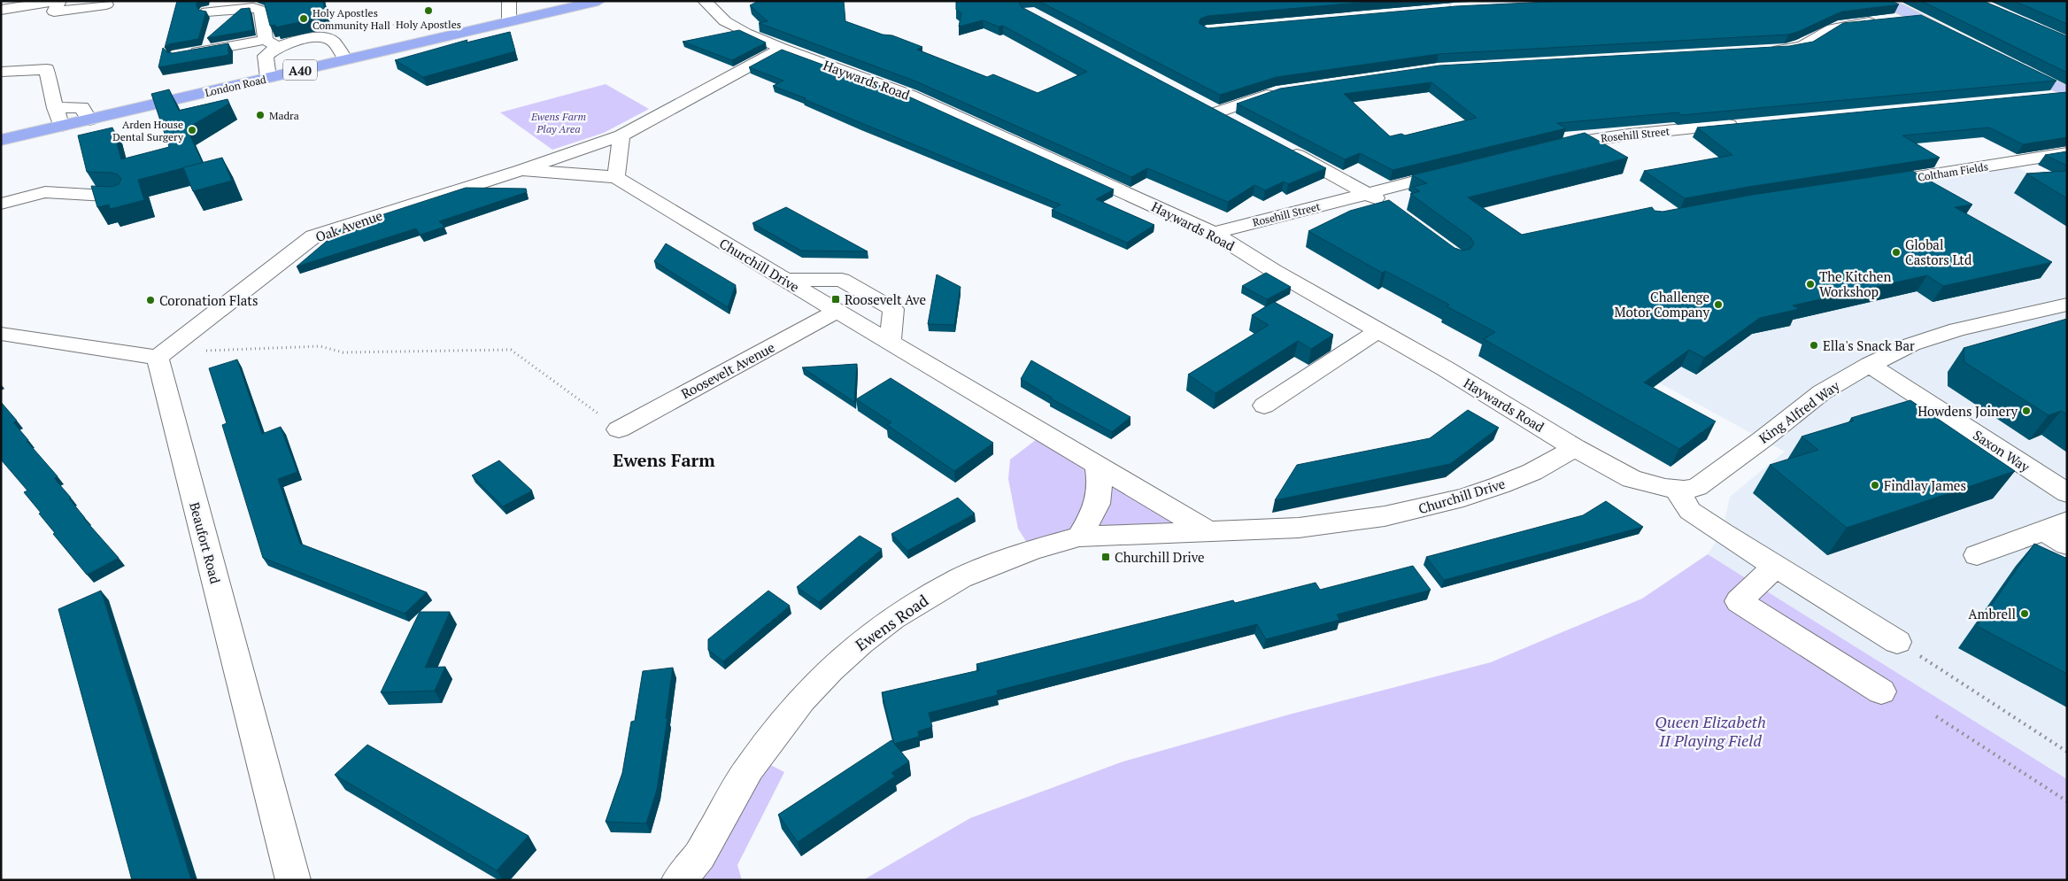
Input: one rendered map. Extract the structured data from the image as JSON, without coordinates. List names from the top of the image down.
{
  "streets": {
    "highway": ["A40", "London Road"],
    "street": [
      "Haywards Road",
      "Rosehill Street",
      "Coltham Fields",
      "Oak Avenue",
      "Churchill Drive",
      "Roosevelt Avenue",
      "King Alfred Way",
      "Saxon Way",
      "Beaufort Road",
      "Ewens Road"
    ]
  },
  "crossings": [
    ["Haywards Road", "Rosehill Street"],
    ["Haywards Road", "Churchill Drive"],
    ["Haywards Road", "King Alfred Way"],
    ["Oak Avenue", "Churchill Drive"],
    ["Oak Avenue", "Beaufort Road"],
    ["Churchill Drive", "Roosevelt Avenue"],
    ["Churchill Drive", "Ewens Road"],
    ["King Alfred Way", "Saxon Way"]
  ],
  "districts": ["Ewens Farm"],
  "parks": ["Ewens Farm Play Area", "Queen Elizabeth II Playing Field"],
  "places": {
    "other": [
      "Holy Apostles",
      "Holy Apostles Community Hall",
      "Madra",
      "Arden House Dental Surgery",
      "Global Castors Ltd",
      "The Kitchen Workshop",
      "Coronation Flats",
      "Challenge Motor Company",
      "Ella's Snack Bar",
      "Howdens Joinery",
      "Findlay James",
      "Ambrell"
    ],
    "transit": ["Roosevelt Ave", "Churchill Drive"]
  }
}
